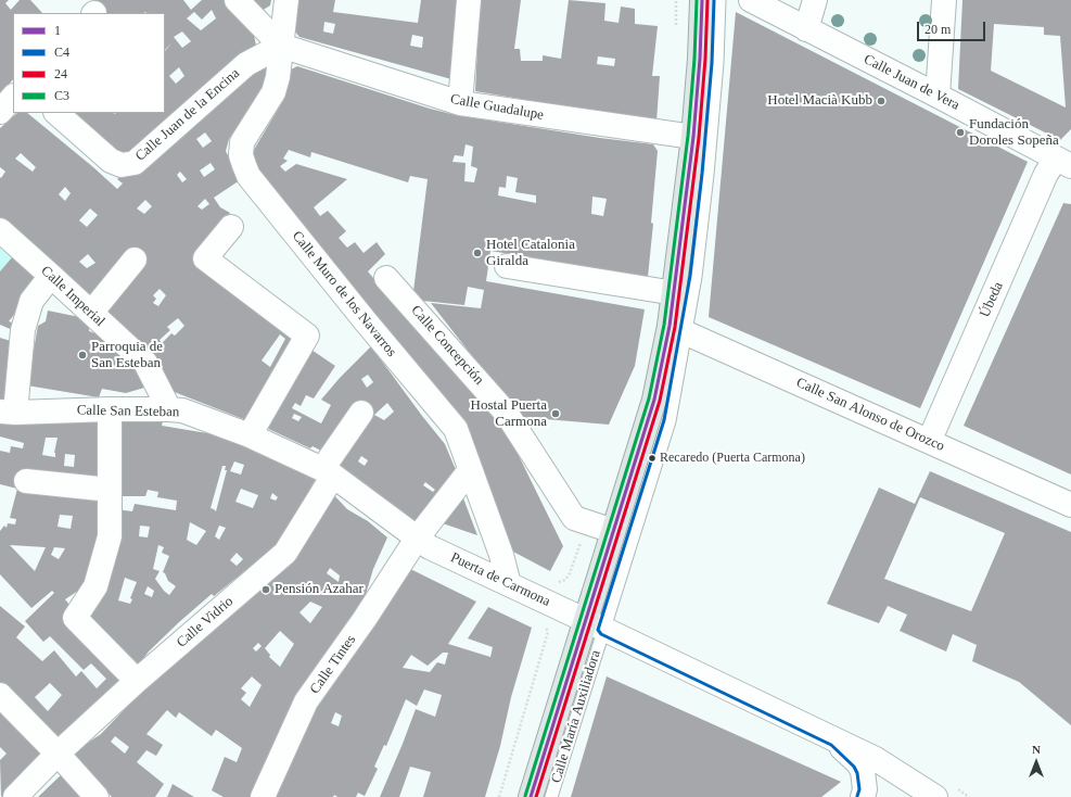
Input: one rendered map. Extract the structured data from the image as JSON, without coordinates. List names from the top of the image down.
{
  "streets": {
    "street": [
      "Calle Juan de Vera",
      "Calle Guadalupe",
      "Calle Juan de la Encina",
      "Calle Muro de los Navarros",
      "Calle Imperial",
      "Úbeda",
      "Calle Concepción",
      "Calle San Esteban",
      "Calle San Alonso de Orozco",
      "Puerta de Carmona",
      "Calle Vidrio",
      "Calle Tintes"
    ],
    "lane": ["Calle María Auxiliadora"]
  },
  "crossings": [
    ["Calle Juan de Vera", "Úbeda"],
    ["Calle Guadalupe", "Calle Juan de la Encina"],
    ["Calle Guadalupe", "Calle Muro de los Navarros"],
    ["Calle Juan de la Encina", "Calle Muro de los Navarros"],
    ["Calle Muro de los Navarros", "Puerta de Carmona"],
    ["Calle Muro de los Navarros", "Calle Tintes"],
    ["Calle Imperial", "Calle San Esteban"],
    ["Úbeda", "Calle San Alonso de Orozco"],
    ["Calle San Esteban", "Puerta de Carmona"],
    ["Calle San Esteban", "Calle Vidrio"],
    ["Calle San Esteban", "Calle Tintes"],
    ["Calle San Alonso de Orozco", "Calle María Auxiliadora"],
    ["Puerta de Carmona", "Calle Tintes"],
    ["Puerta de Carmona", "Calle María Auxiliadora"]
  ],
  "places": [
    "Hotel Macià Kubb",
    "Fundación Doroles Sopeña",
    "Hotel Catalonia Giralda",
    "Parroquia de San Esteban",
    "Hostal Puerta Carmona",
    "Recaredo (Puerta Carmona)",
    "Pensión Azahar"
  ],
  "lines": [
    "transit line 1",
    "transit line C4",
    "transit line 24",
    "transit line C3"
  ],
  "legend": [
    "1",
    "C4",
    "24",
    "C3"
  ],
  "scale_bar": "20 m",
  "north": "top"
}
